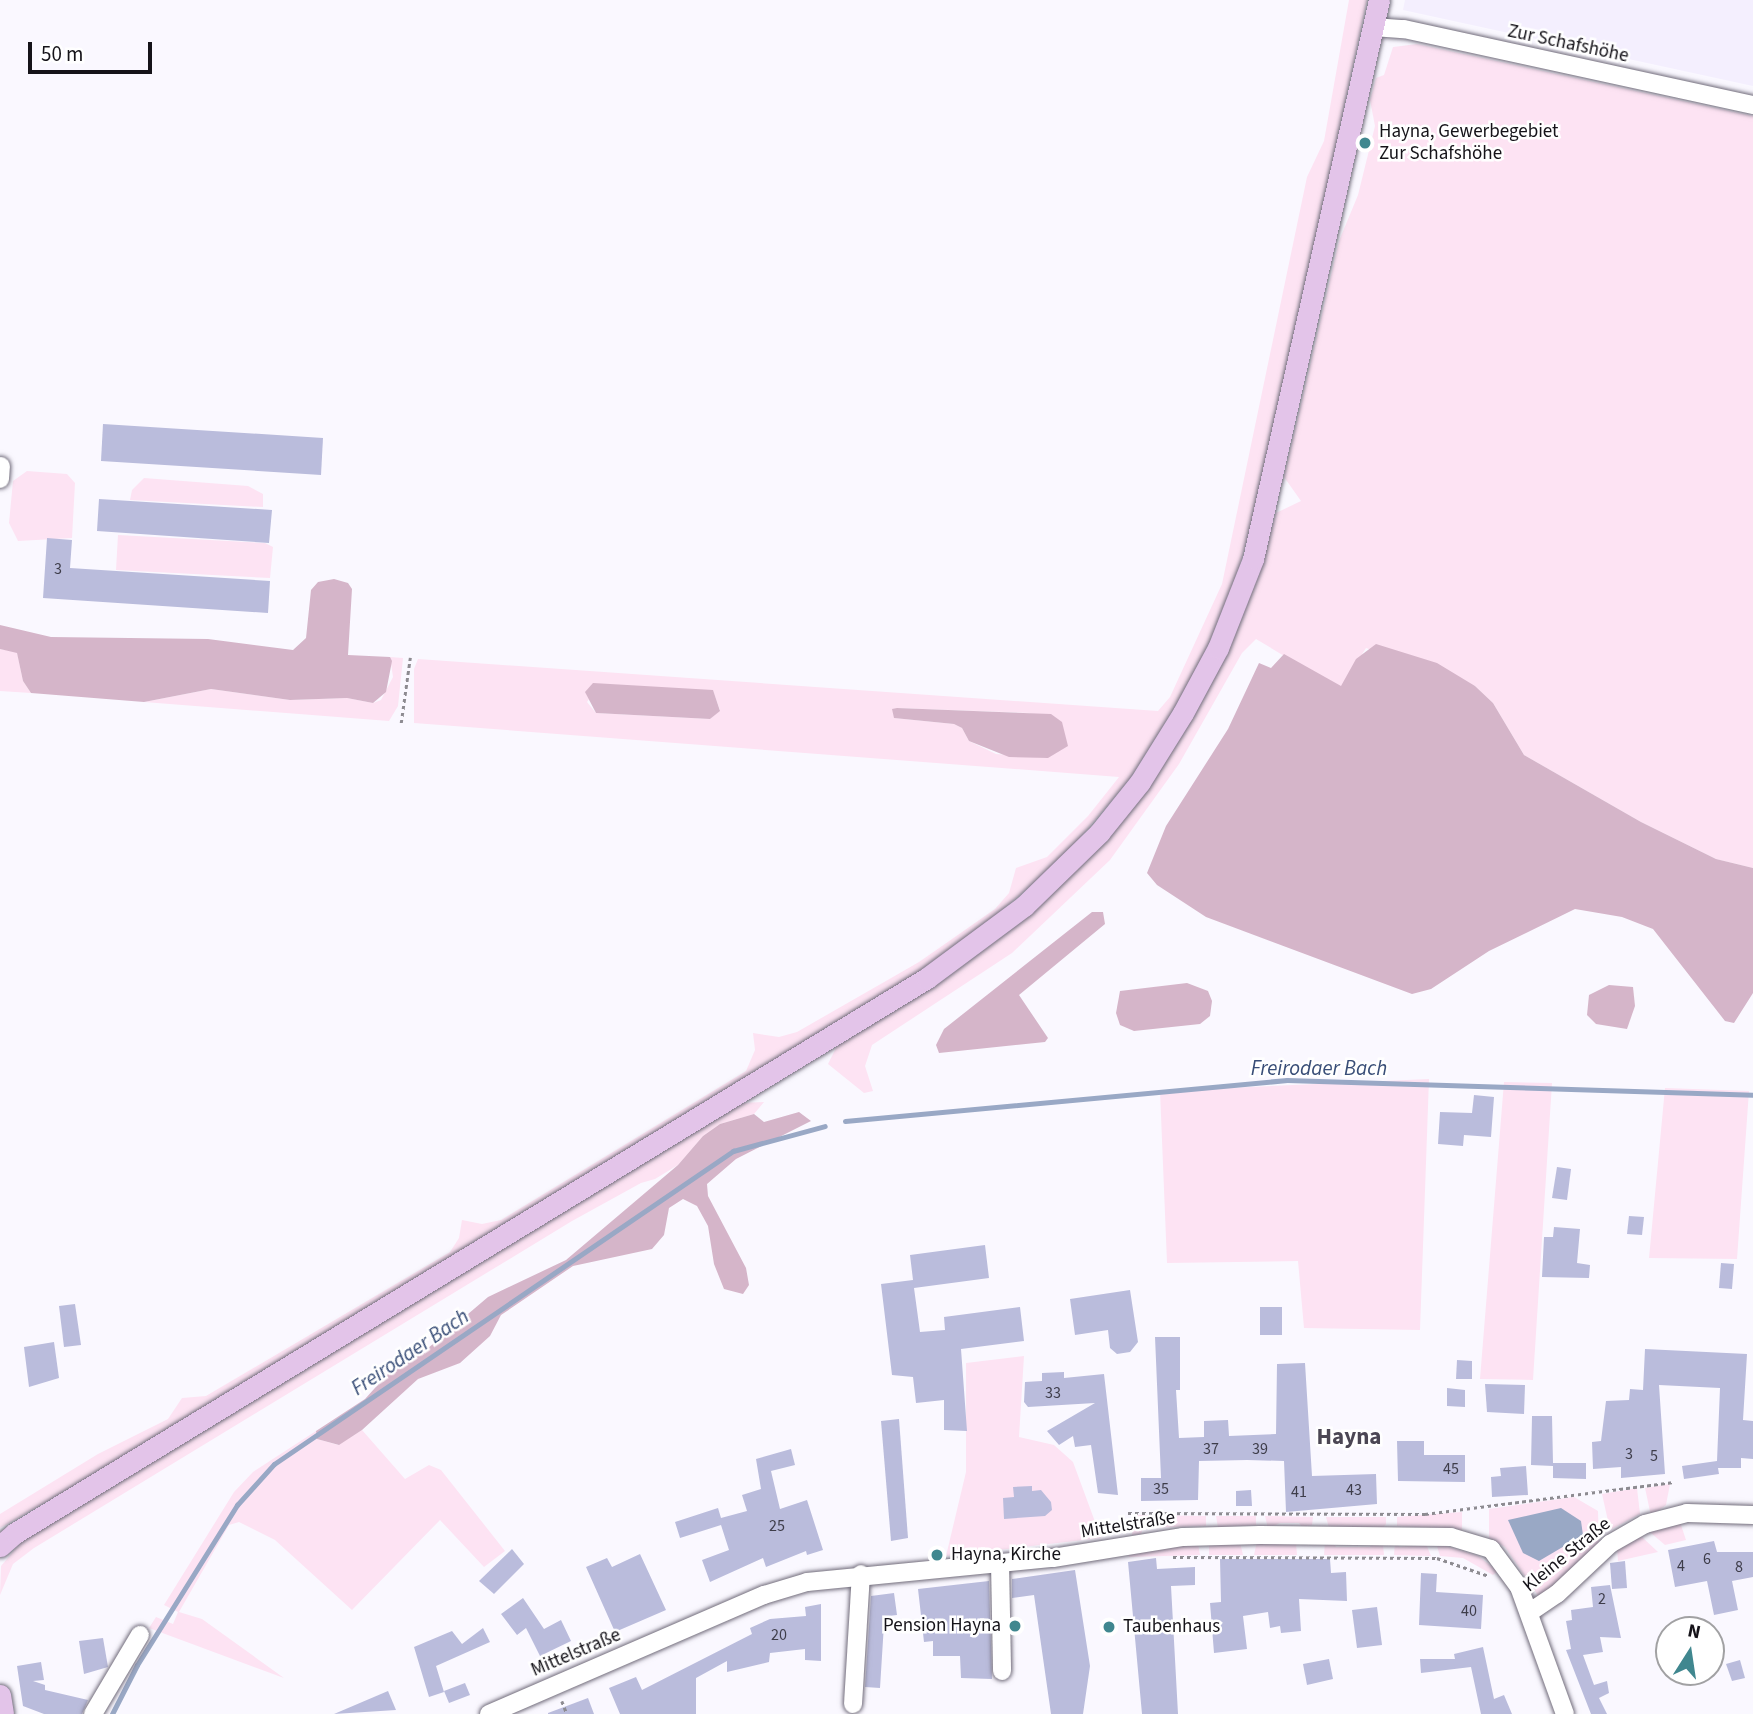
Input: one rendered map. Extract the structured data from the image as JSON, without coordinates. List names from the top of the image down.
{
  "streets": {
    "street": ["Zur Schafshöhe", "Mittelstraße", "Kleine Straße"]
  },
  "crossings": [
    ["Mittelstraße", "Kleine Straße"]
  ],
  "districts": ["Hayna"],
  "water": ["Freirodaer Bach"],
  "places": [
    "Hayna, Gewerbegebiet Zur Schafshöhe",
    "Hayna, Kirche",
    "Pension Hayna",
    "Taubenhaus"
  ],
  "house_numbers": [
    "3",
    "33",
    "37",
    "39",
    "3",
    "5",
    "45",
    "35",
    "43",
    "41",
    "25",
    "6",
    "4",
    "8",
    "2",
    "40",
    "20"
  ],
  "scale_bar": "50 m",
  "north": "top"
}
